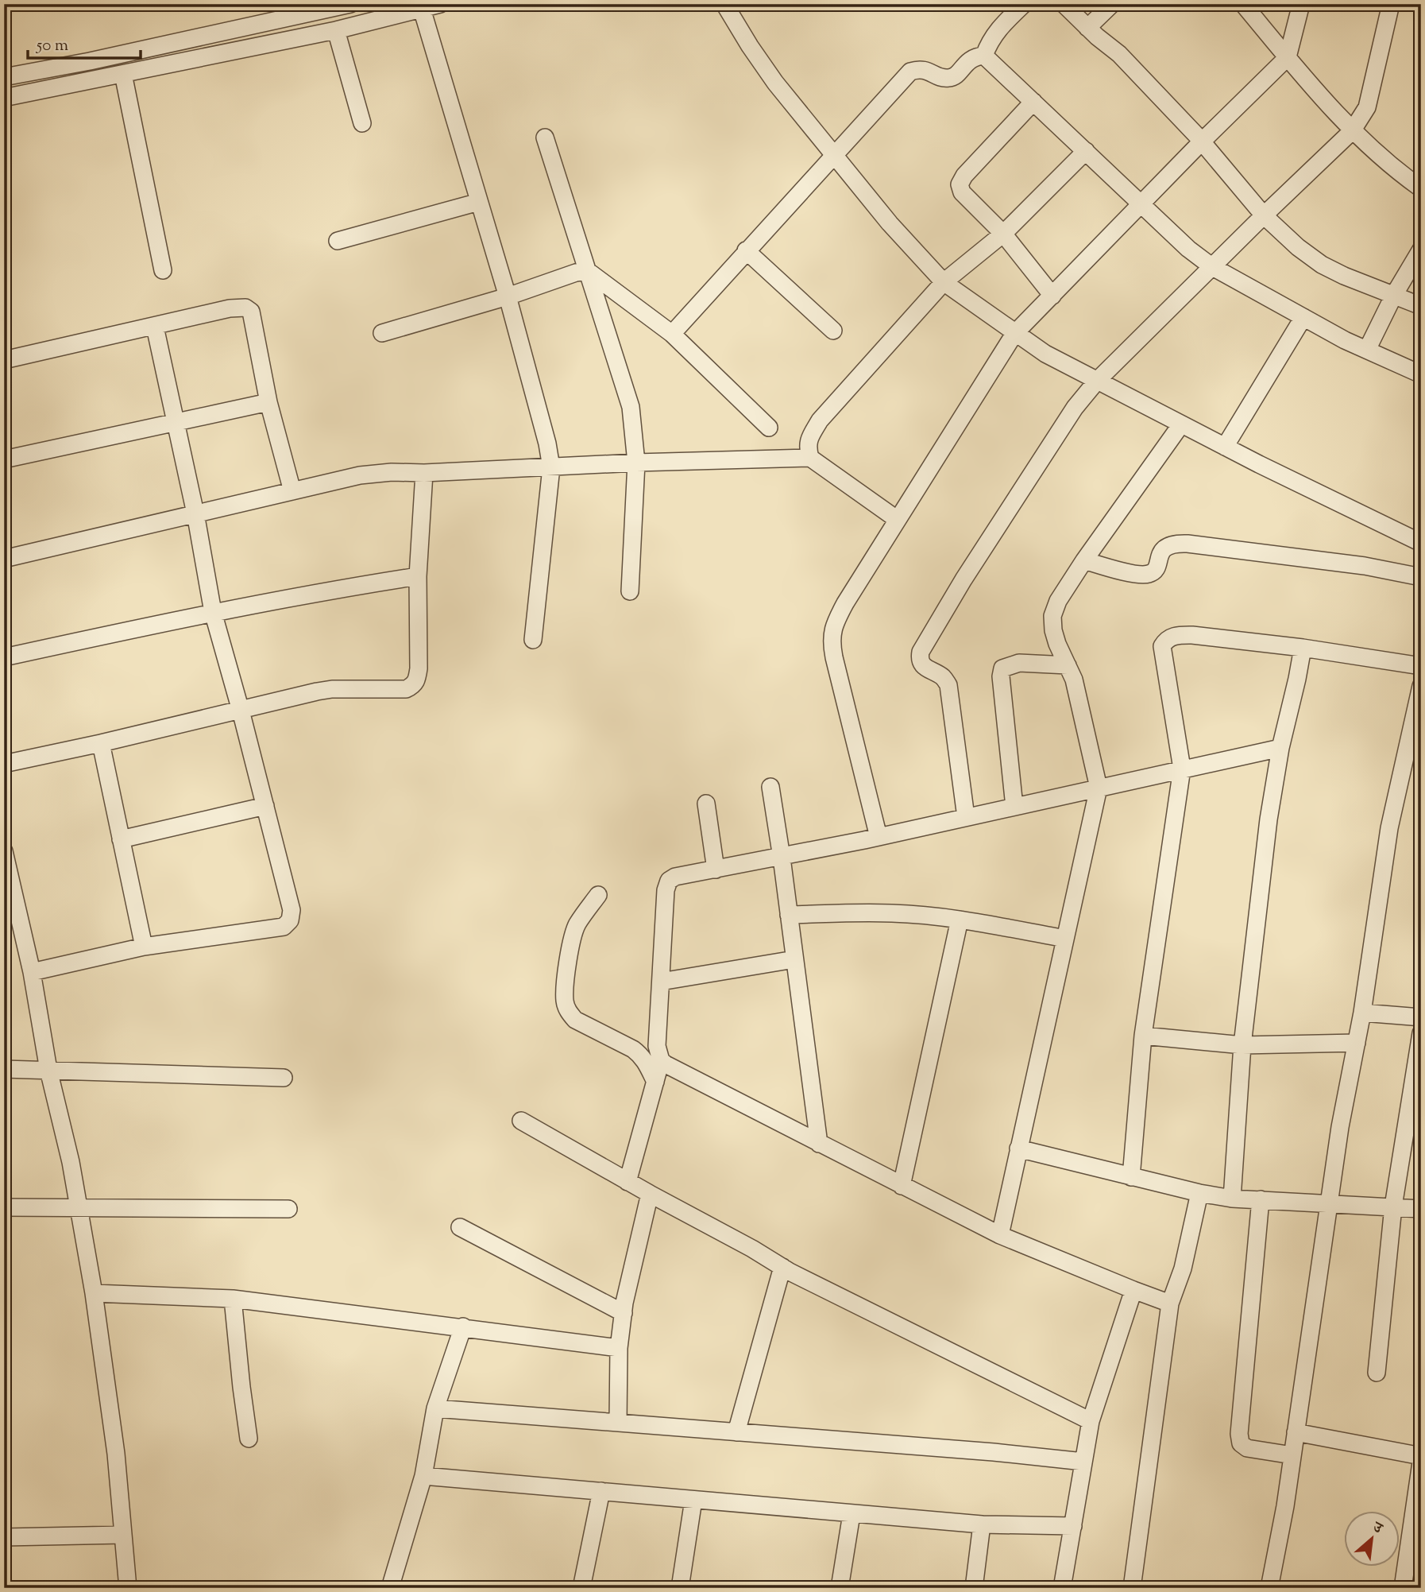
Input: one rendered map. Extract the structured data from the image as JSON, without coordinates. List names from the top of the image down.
{
  "scale_bar": "50 m",
  "north": "top right"
}
